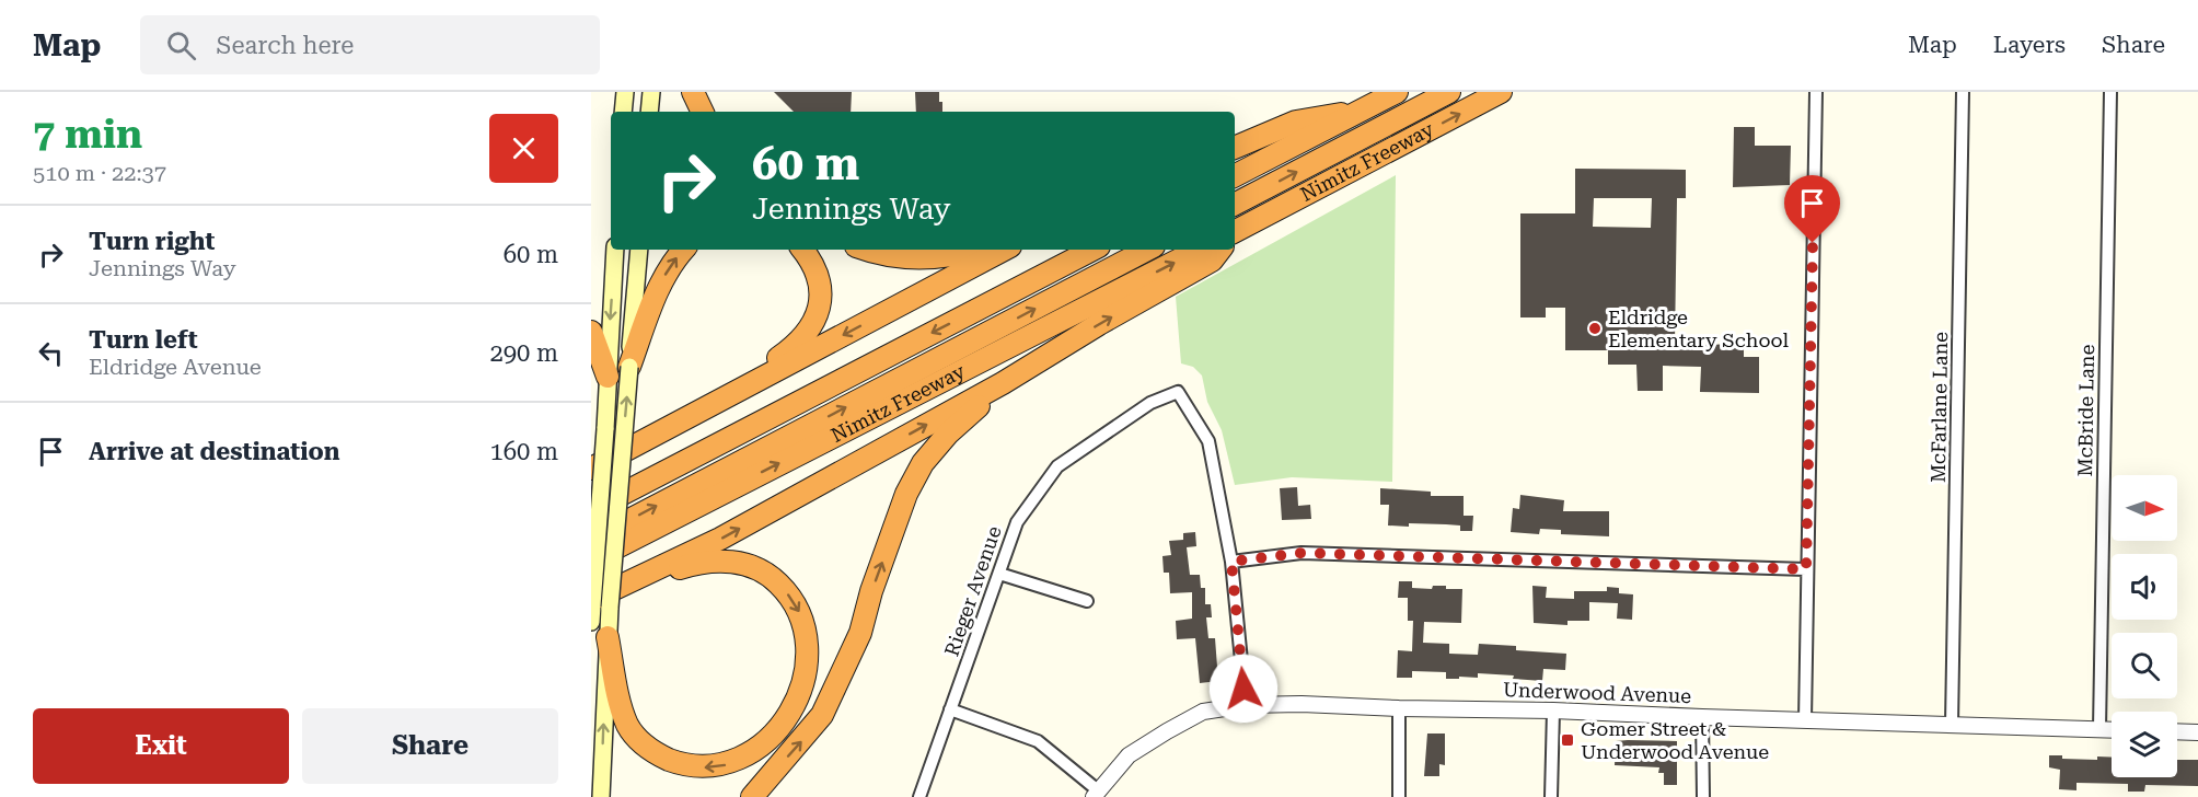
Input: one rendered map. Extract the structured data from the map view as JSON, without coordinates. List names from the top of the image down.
{
  "streets": {
    "highway": ["Nimitz Freeway"],
    "street": [
      "McFarlane Lane",
      "McBride Lane",
      "Rieger Avenue",
      "Underwood Avenue"
    ]
  },
  "crossings": [
    ["McFarlane Lane", "Underwood Avenue"],
    ["McBride Lane", "Underwood Avenue"]
  ],
  "places": {
    "other": ["Eldridge Elementary School"],
    "transit": ["Gomer Street & Underwood Avenue"]
  },
  "north": "right",
  "page": {
    "header": "Map",
    "search": "Search here",
    "nav": ["Map", "Layers", "Share"],
    "heading": ["7 min", "510 m · 22:37"],
    "turn": ["60 m", "Jennings Way"],
    "list": [
      {
        "name": "Turn right",
        "note": "Jennings Way",
        "value": "60 m"
      },
      {
        "name": "Turn left",
        "note": "Eldridge Avenue",
        "value": "290 m"
      },
      {
        "name": "Arrive at destination",
        "value": "160 m"
      }
    ],
    "buttons": ["Exit", "Share"]
  }
}
